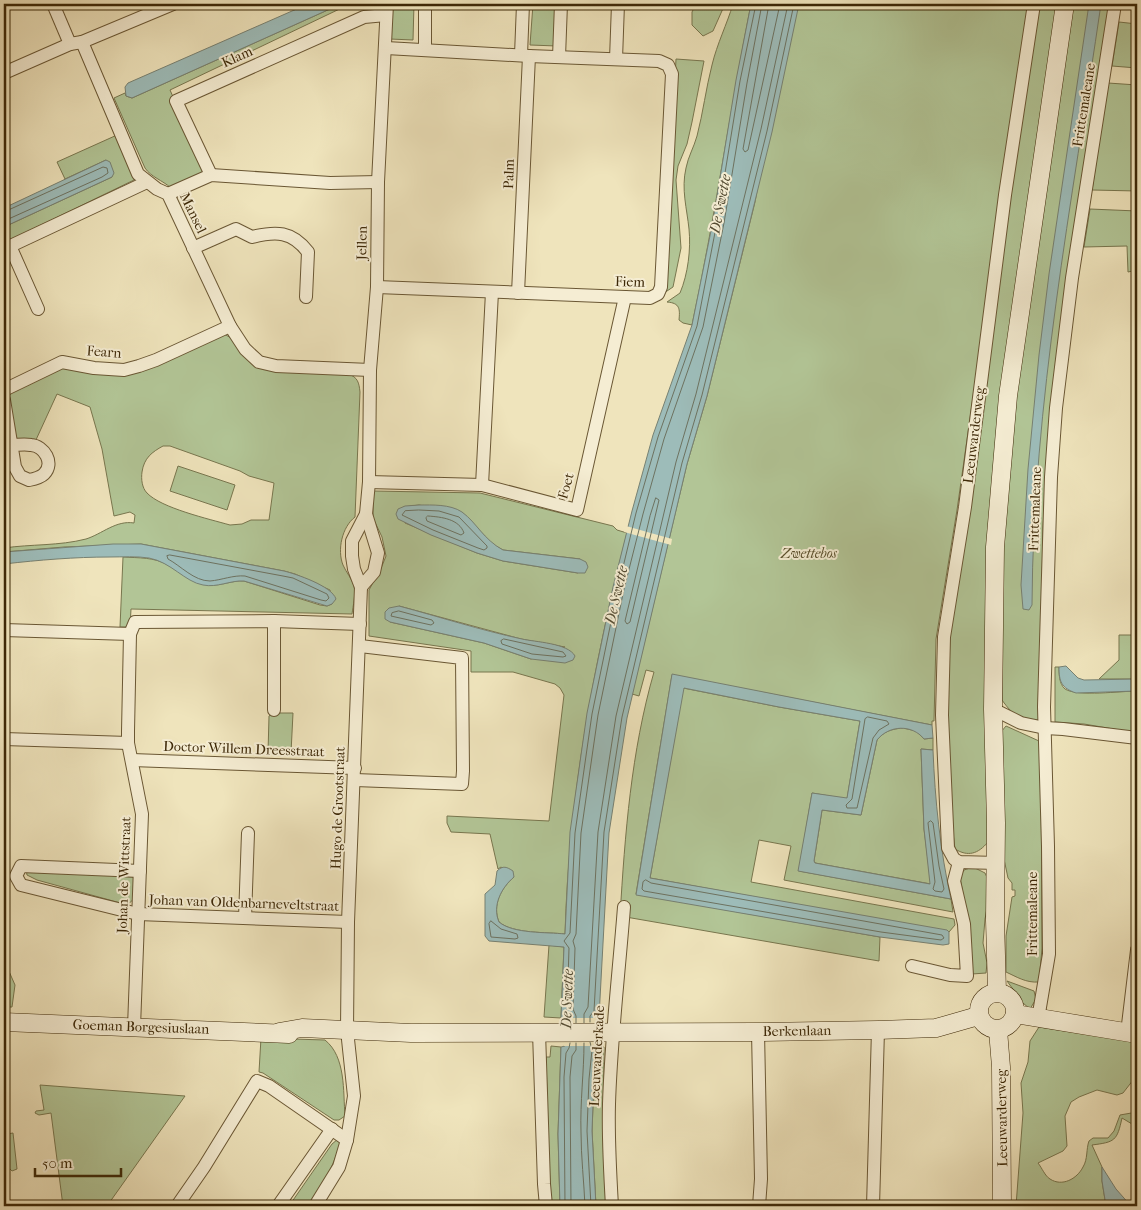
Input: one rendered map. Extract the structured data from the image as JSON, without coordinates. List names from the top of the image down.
{
  "streets": {
    "main road": ["Leeuwarderweg", "Goeman Borgesiuslaan", "Berkenlaan"],
    "street": [
      "Klam",
      "Frittemaleane",
      "Palm",
      "Mansel",
      "Jellen",
      "Fiem",
      "Fearn",
      "Foet",
      "Doctor Willem Dreesstraat",
      "Hugo de Grootstraat",
      "Johan de Wittstraat",
      "Johan van Oldenbarneveltstraat",
      "Leeuwarderkade"
    ]
  },
  "crossings": [
    ["Klam", "Jellen"],
    ["Palm", "Fiem"],
    ["Mansel", "Jellen"],
    ["Mansel", "Fearn"],
    ["Jellen", "Fiem"],
    ["Jellen", "Foet"],
    ["Jellen", "Hugo de Grootstraat"],
    ["Fiem", "Foet"],
    ["Leeuwarderweg", "Berkenlaan"],
    ["Foet", "Hugo de Grootstraat"],
    ["Doctor Willem Dreesstraat", "Hugo de Grootstraat"],
    ["Doctor Willem Dreesstraat", "Johan de Wittstraat"],
    ["Hugo de Grootstraat", "Johan van Oldenbarneveltstraat"],
    ["Hugo de Grootstraat", "Goeman Borgesiuslaan"],
    ["Johan de Wittstraat", "Johan van Oldenbarneveltstraat"],
    ["Johan de Wittstraat", "Goeman Borgesiuslaan"],
    ["Goeman Borgesiuslaan", "Berkenlaan"],
    ["Goeman Borgesiuslaan", "Leeuwarderkade"],
    ["Berkenlaan", "Leeuwarderkade"]
  ],
  "water": ["De Swette"],
  "parks": ["Zwettebos"],
  "scale_bar": "50 m"
}
